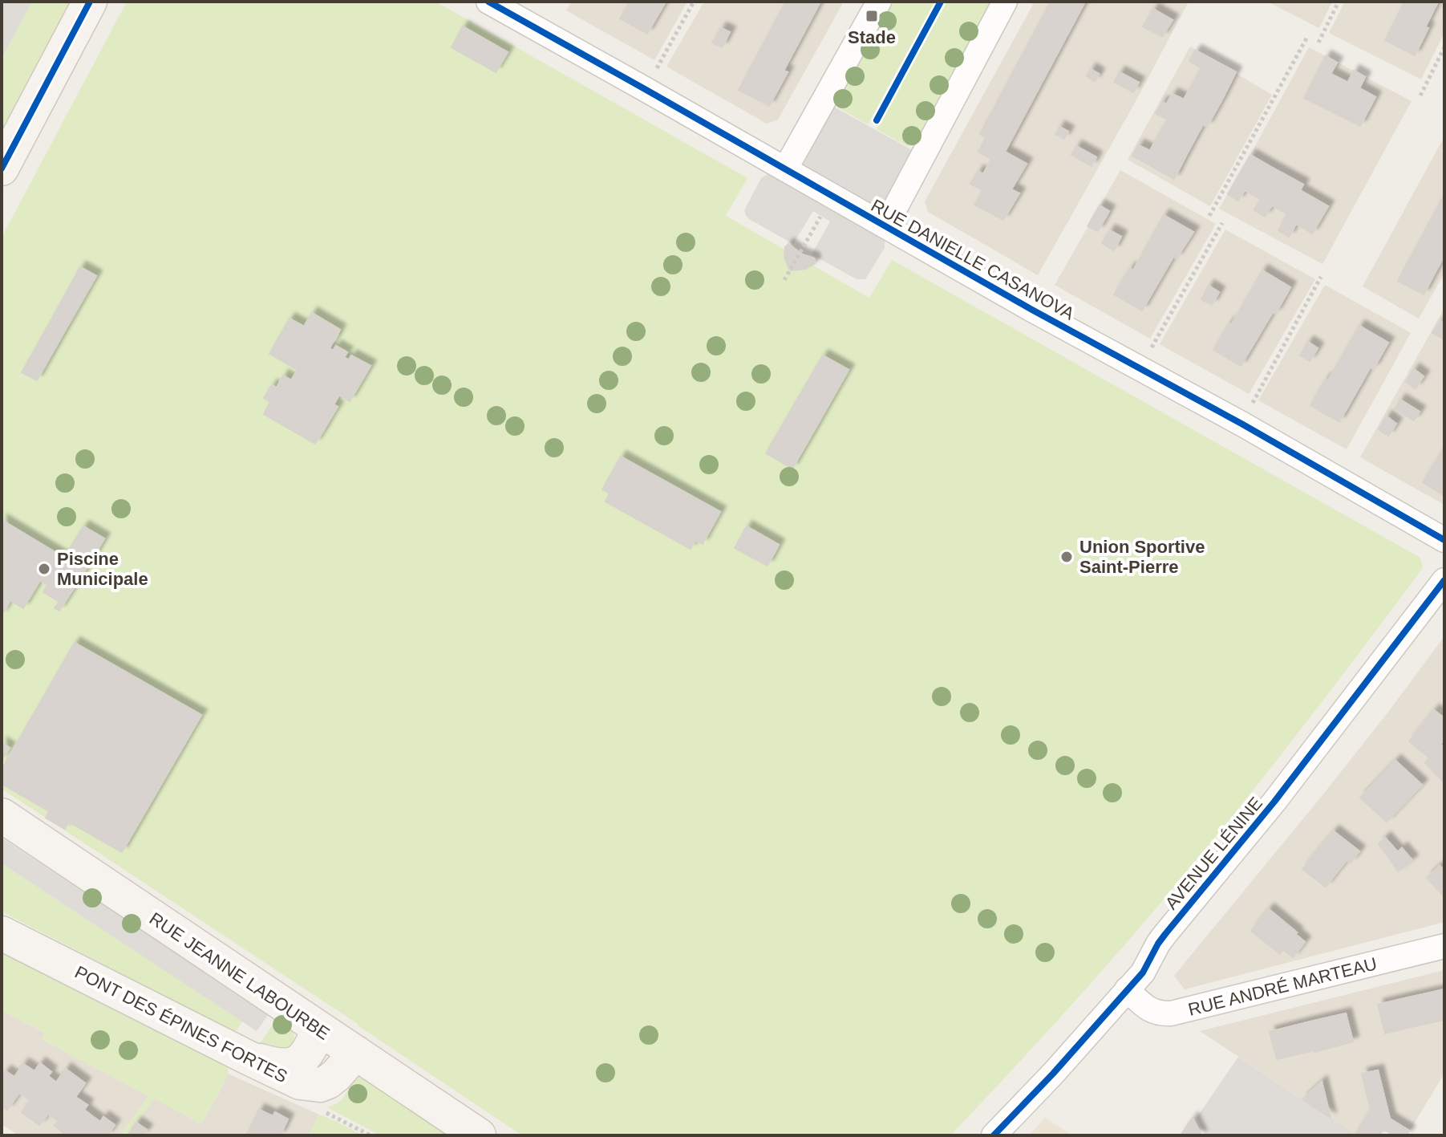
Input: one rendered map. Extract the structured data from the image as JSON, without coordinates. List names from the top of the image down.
{
  "streets": {
    "street": [
      "RUE DANIELLE CASANOVA",
      "AVENUE LÉNINE",
      "RUE JEANNE LABOURBE",
      "RUE ANDRÉ MARTEAU",
      "PONT DES ÉPINES FORTES"
    ]
  },
  "crossings": [
    ["AVENUE LÉNINE", "RUE ANDRÉ MARTEAU"],
    ["RUE JEANNE LABOURBE", "PONT DES ÉPINES FORTES"]
  ],
  "places": {
    "transit": ["Stade"],
    "other": ["Union Sportive Saint-Pierre", "Piscine Municipale"]
  }
}
